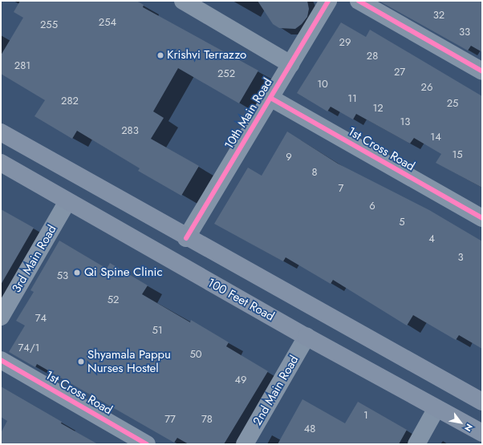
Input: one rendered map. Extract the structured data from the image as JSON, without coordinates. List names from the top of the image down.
{
  "streets": {
    "main road": ["100 Feet Road"],
    "street": [
      "10th Main Road",
      "1st Cross Road",
      "3rd Main Road",
      "2nd Main Road"
    ]
  },
  "crossings": [
    ["10th Main Road", "1st Cross Road"],
    ["3rd Main Road", "100 Feet Road"],
    ["100 Feet Road", "2nd Main Road"]
  ],
  "places": ["Krishvi Terrazzo", "Qi Spine Clinic", "Shyamala Pappu Nurses Hostel"],
  "house_numbers": [
    "32",
    "254",
    "255",
    "33",
    "29",
    "28",
    "281",
    "27",
    "252",
    "10",
    "26",
    "11",
    "282",
    "25",
    "12",
    "13",
    "283",
    "14",
    "15",
    "9",
    "8",
    "7",
    "6",
    "5",
    "4",
    "3",
    "53",
    "52",
    "74",
    "51",
    "74/1",
    "50",
    "49",
    "1",
    "77",
    "78",
    "48"
  ],
  "north": "bottom right"
}
